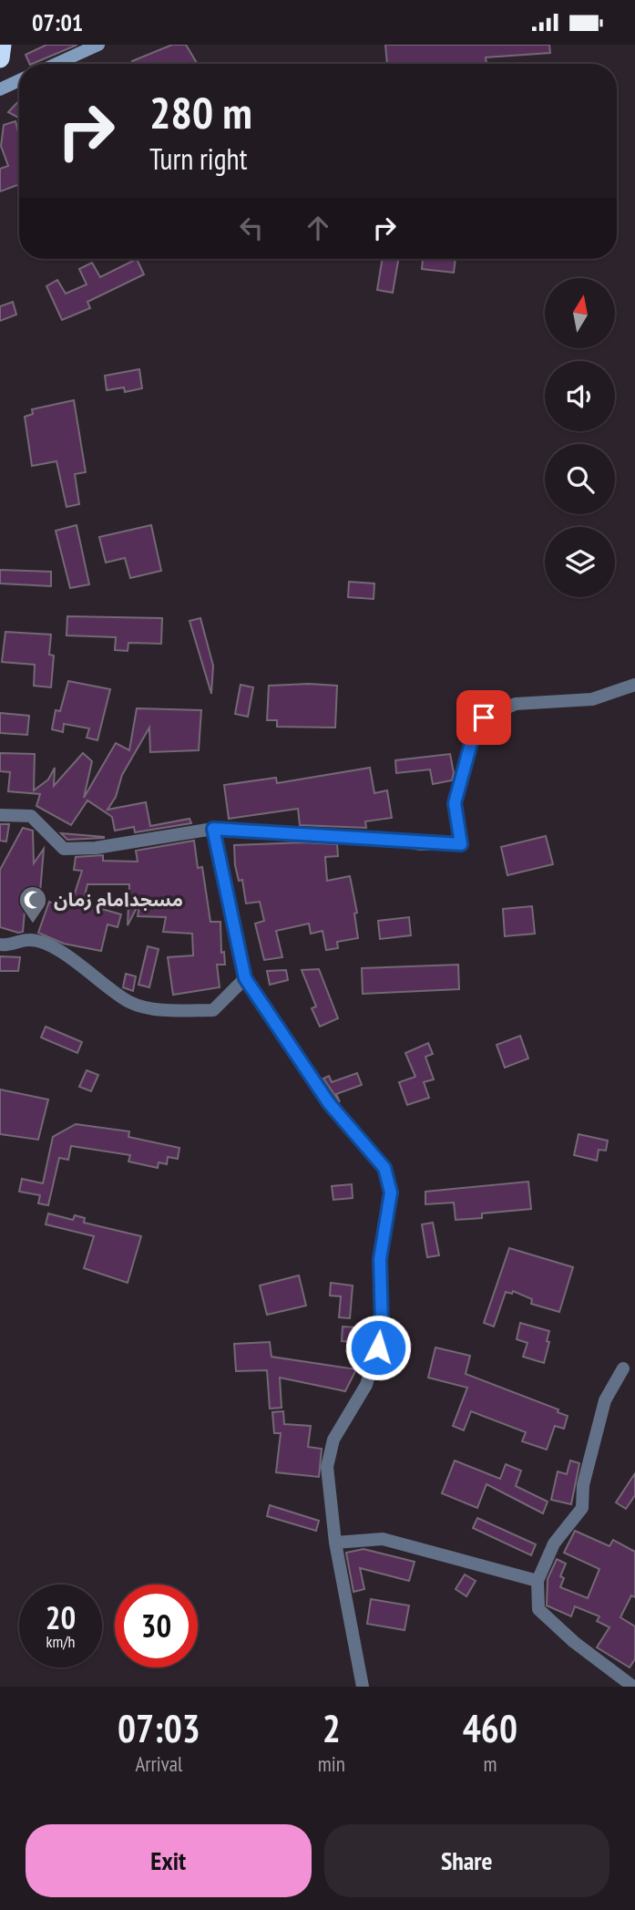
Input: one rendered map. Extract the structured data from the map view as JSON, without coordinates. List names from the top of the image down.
{
  "places": {
    "mosque": ["مسجدامام زمان"]
  },
  "north": "top",
  "page": {
    "status": "07:01",
    "turn": ["280 m", "Turn right"],
    "speed": "20 km/h",
    "limit": "30",
    "eta": [
      "07:03",
      "Arrival",
      "2",
      "min",
      "460",
      "m"
    ],
    "buttons": ["Exit", "Share"]
  }
}
